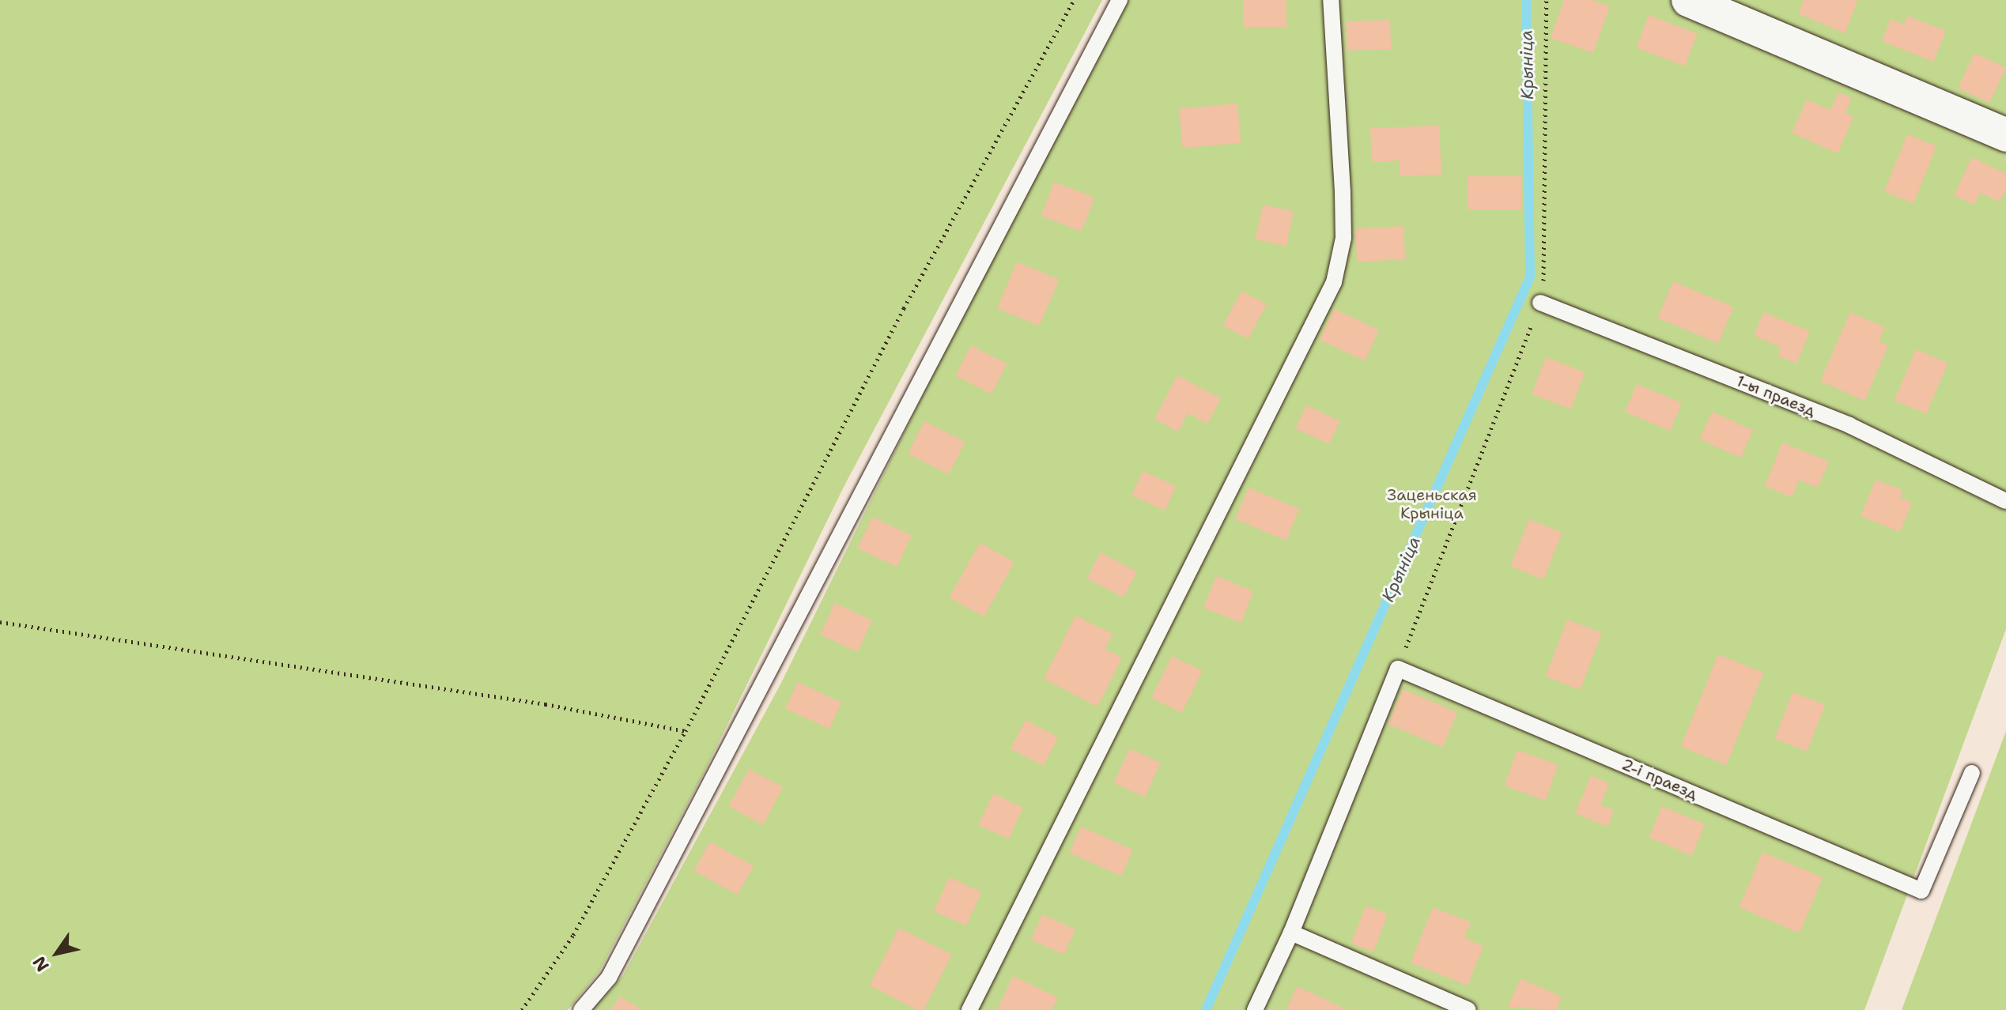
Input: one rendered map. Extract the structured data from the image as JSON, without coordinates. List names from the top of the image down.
{
  "streets": {
    "lane": ["1-ы праезд", "2-і праезд"]
  },
  "water": ["Крыніца"],
  "parks": ["Заценьская Крыніца"],
  "north": "bottom left"
}
